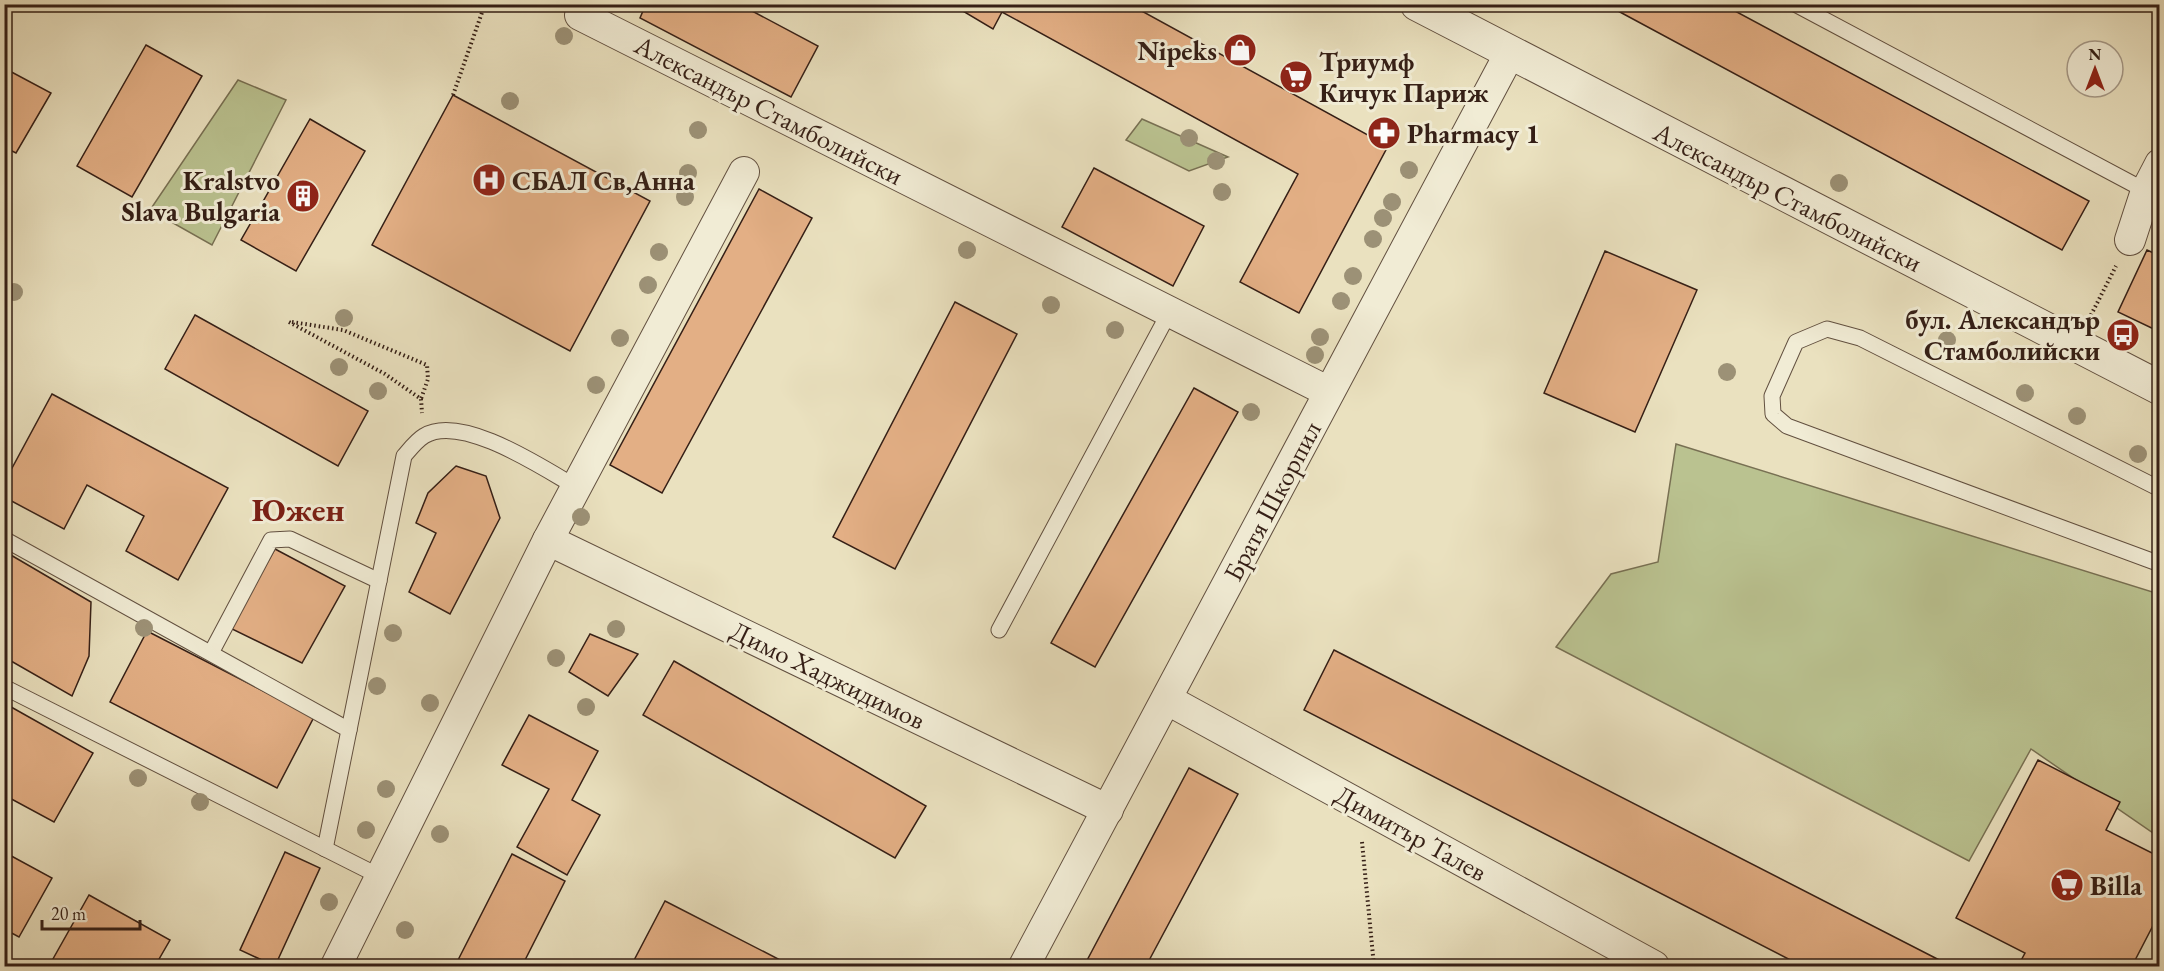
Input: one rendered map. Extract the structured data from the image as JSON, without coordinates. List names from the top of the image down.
{
  "streets": {
    "street": [
      "Александър Стамболийски",
      "Братя Шкорпил",
      "Димо Хаджидимов",
      "Димитър Талев"
    ]
  },
  "crossings": [
    ["Александър Стамболийски", "Братя Шкорпил"],
    ["Братя Шкорпил", "Димо Хаджидимов"],
    ["Братя Шкорпил", "Димитър Талев"]
  ],
  "districts": ["Южен"],
  "places": {
    "shop": ["Nipeks"],
    "supermarket": ["Триумф Кичук Париж", "Billa"],
    "pharmacy": ["Pharmacy 1"],
    "hospital": ["СБАЛ Св,Анна"],
    "building": ["Kralstvo Slava Bulgaria"],
    "bus stop": ["бул. Александър Стамболийски"]
  },
  "scale_bar": "20 m",
  "north": "top"
}
